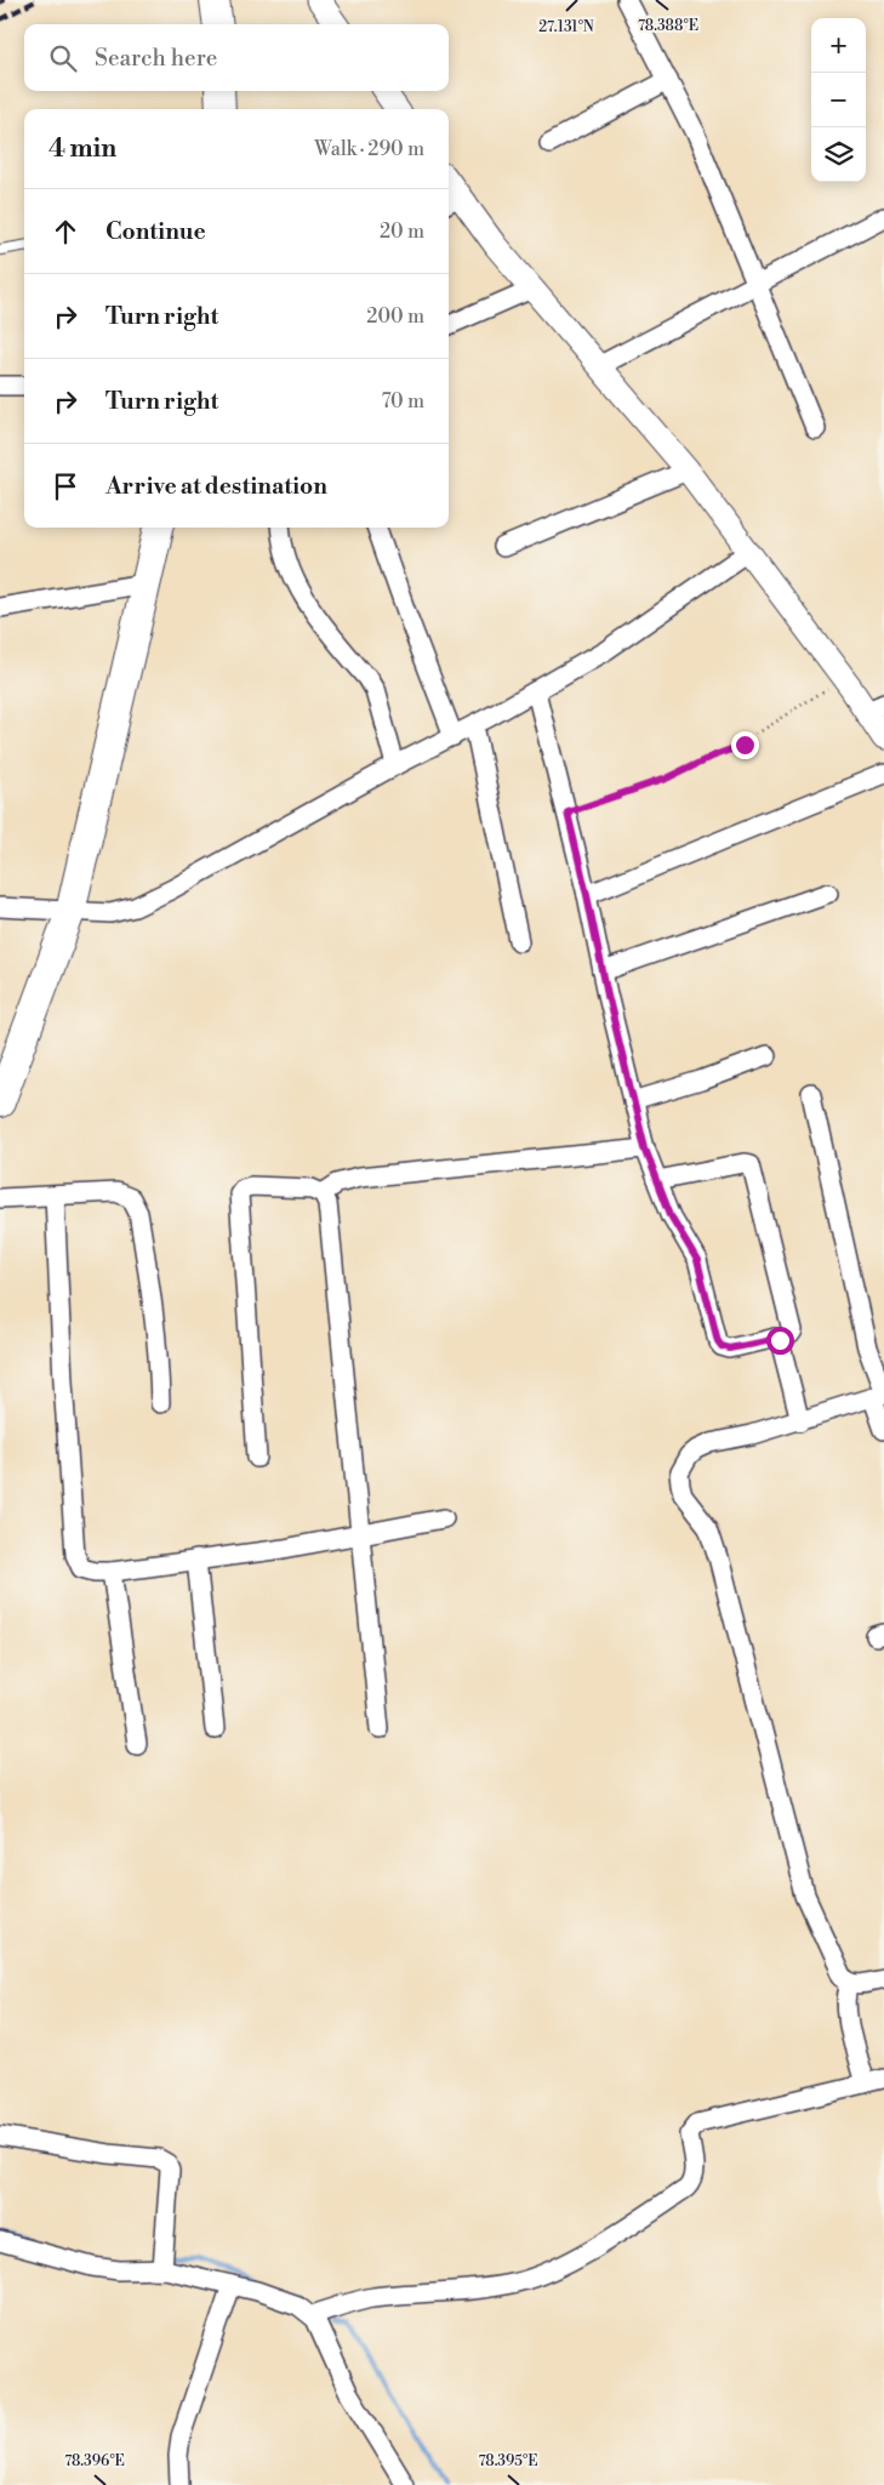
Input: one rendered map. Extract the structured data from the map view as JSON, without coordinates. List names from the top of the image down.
{
  "page": {
    "map_buttons": ["+", "−"],
    "search": "Search here",
    "heading": ["4 min", "Walk · 290 m"],
    "list": [
      ["Continue", "20 m"],
      ["Turn right", "200 m"],
      ["Turn right", "70 m"],
      "Arrive at destination"
    ]
  },
  "coordinates": [
    "78.388°E",
    "27.131°N",
    "78.396°E",
    "78.395°E"
  ]
}
